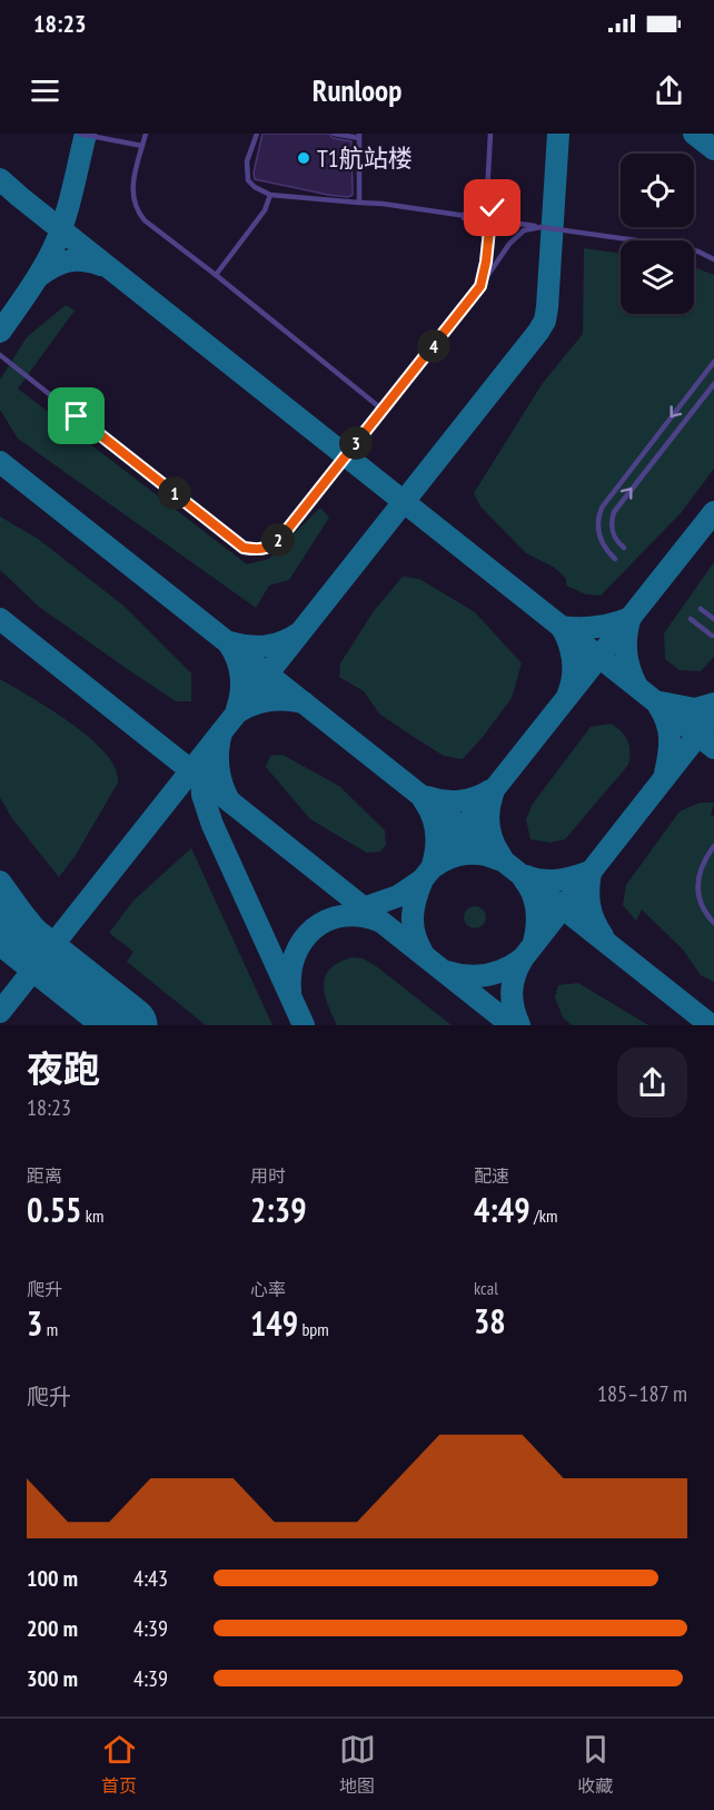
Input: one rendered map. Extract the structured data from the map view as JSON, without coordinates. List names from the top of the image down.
{
  "places": ["T1航站楼"],
  "page": {
    "status": "18:23",
    "header": "Runloop",
    "pins": [
      "4",
      "3",
      "1",
      "2"
    ],
    "heading": ["夜跑", "18:23"],
    "stats": [
      ["距离", "0.55 km"],
      ["用时", "2:39"],
      ["配速", "4:49 /km"],
      ["爬升", "3 m"],
      ["心率", "149 bpm"],
      ["kcal", "38"]
    ],
    "chart": ["爬升", "185–187 m"],
    "list": [
      {
        "name": "100 m",
        "note": "4:43"
      },
      {
        "name": "200 m",
        "note": "4:39"
      },
      {
        "name": "300 m",
        "note": "4:39"
      }
    ],
    "tabs": ["首页", "地图", "收藏"]
  }
}
